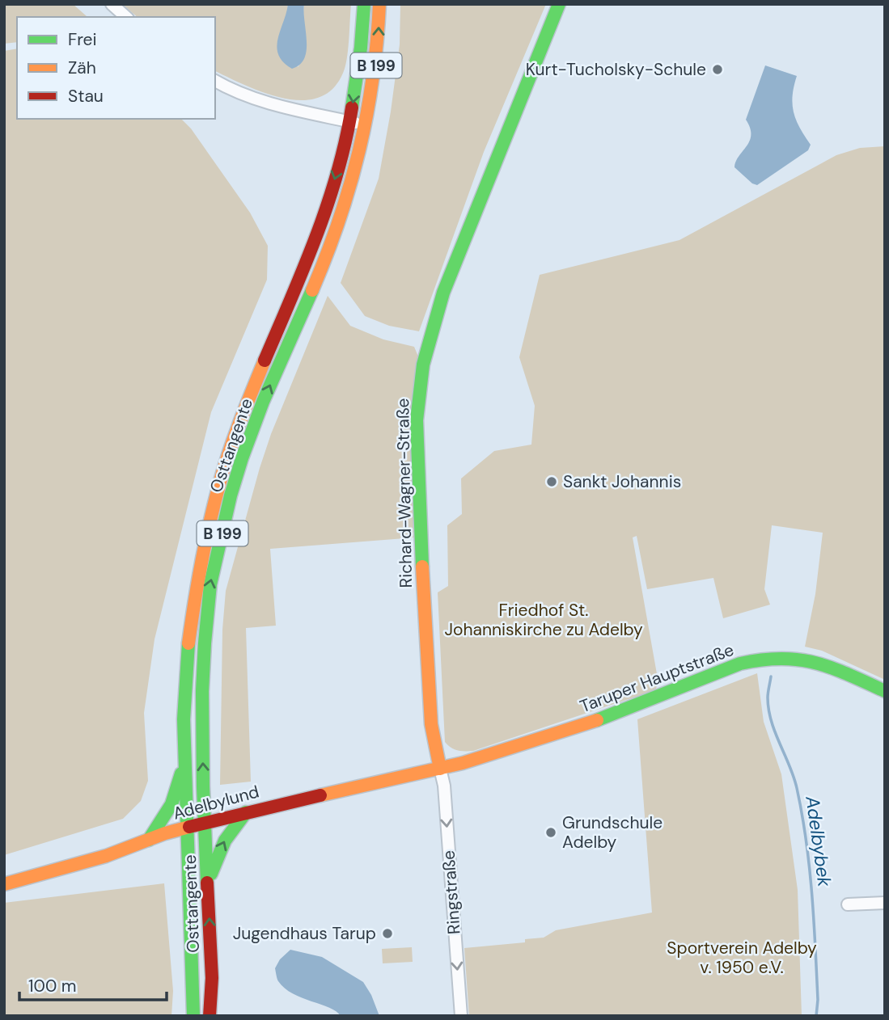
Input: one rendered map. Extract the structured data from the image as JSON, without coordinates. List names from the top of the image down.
{
  "streets": {
    "main road": [
      "B 199",
      "Osttangente",
      "Richard-Wagner-Straße",
      "Taruper Hauptstraße",
      "Adelbylund"
    ],
    "street": ["Ringstraße"]
  },
  "crossings": [
    ["Osttangente", "Adelbylund"],
    ["Richard-Wagner-Straße", "Taruper Hauptstraße"],
    ["Richard-Wagner-Straße", "Adelbylund"],
    ["Richard-Wagner-Straße", "Ringstraße"],
    ["Taruper Hauptstraße", "Adelbylund"],
    ["Taruper Hauptstraße", "Ringstraße"],
    ["Adelbylund", "Ringstraße"]
  ],
  "one_way": ["Ringstraße"],
  "water": ["Adelbybek"],
  "parks": ["Friedhof St. Johanniskirche zu Adelby", "Sportverein Adelby v. 1950 e.V."],
  "places": [
    "Kurt-Tucholsky-Schule",
    "Sankt Johannis",
    "Grundschule Adelby",
    "Jugendhaus Tarup"
  ],
  "legend": ["Frei", "Zäh", "Stau"],
  "scale_bar": "100 m"
}
